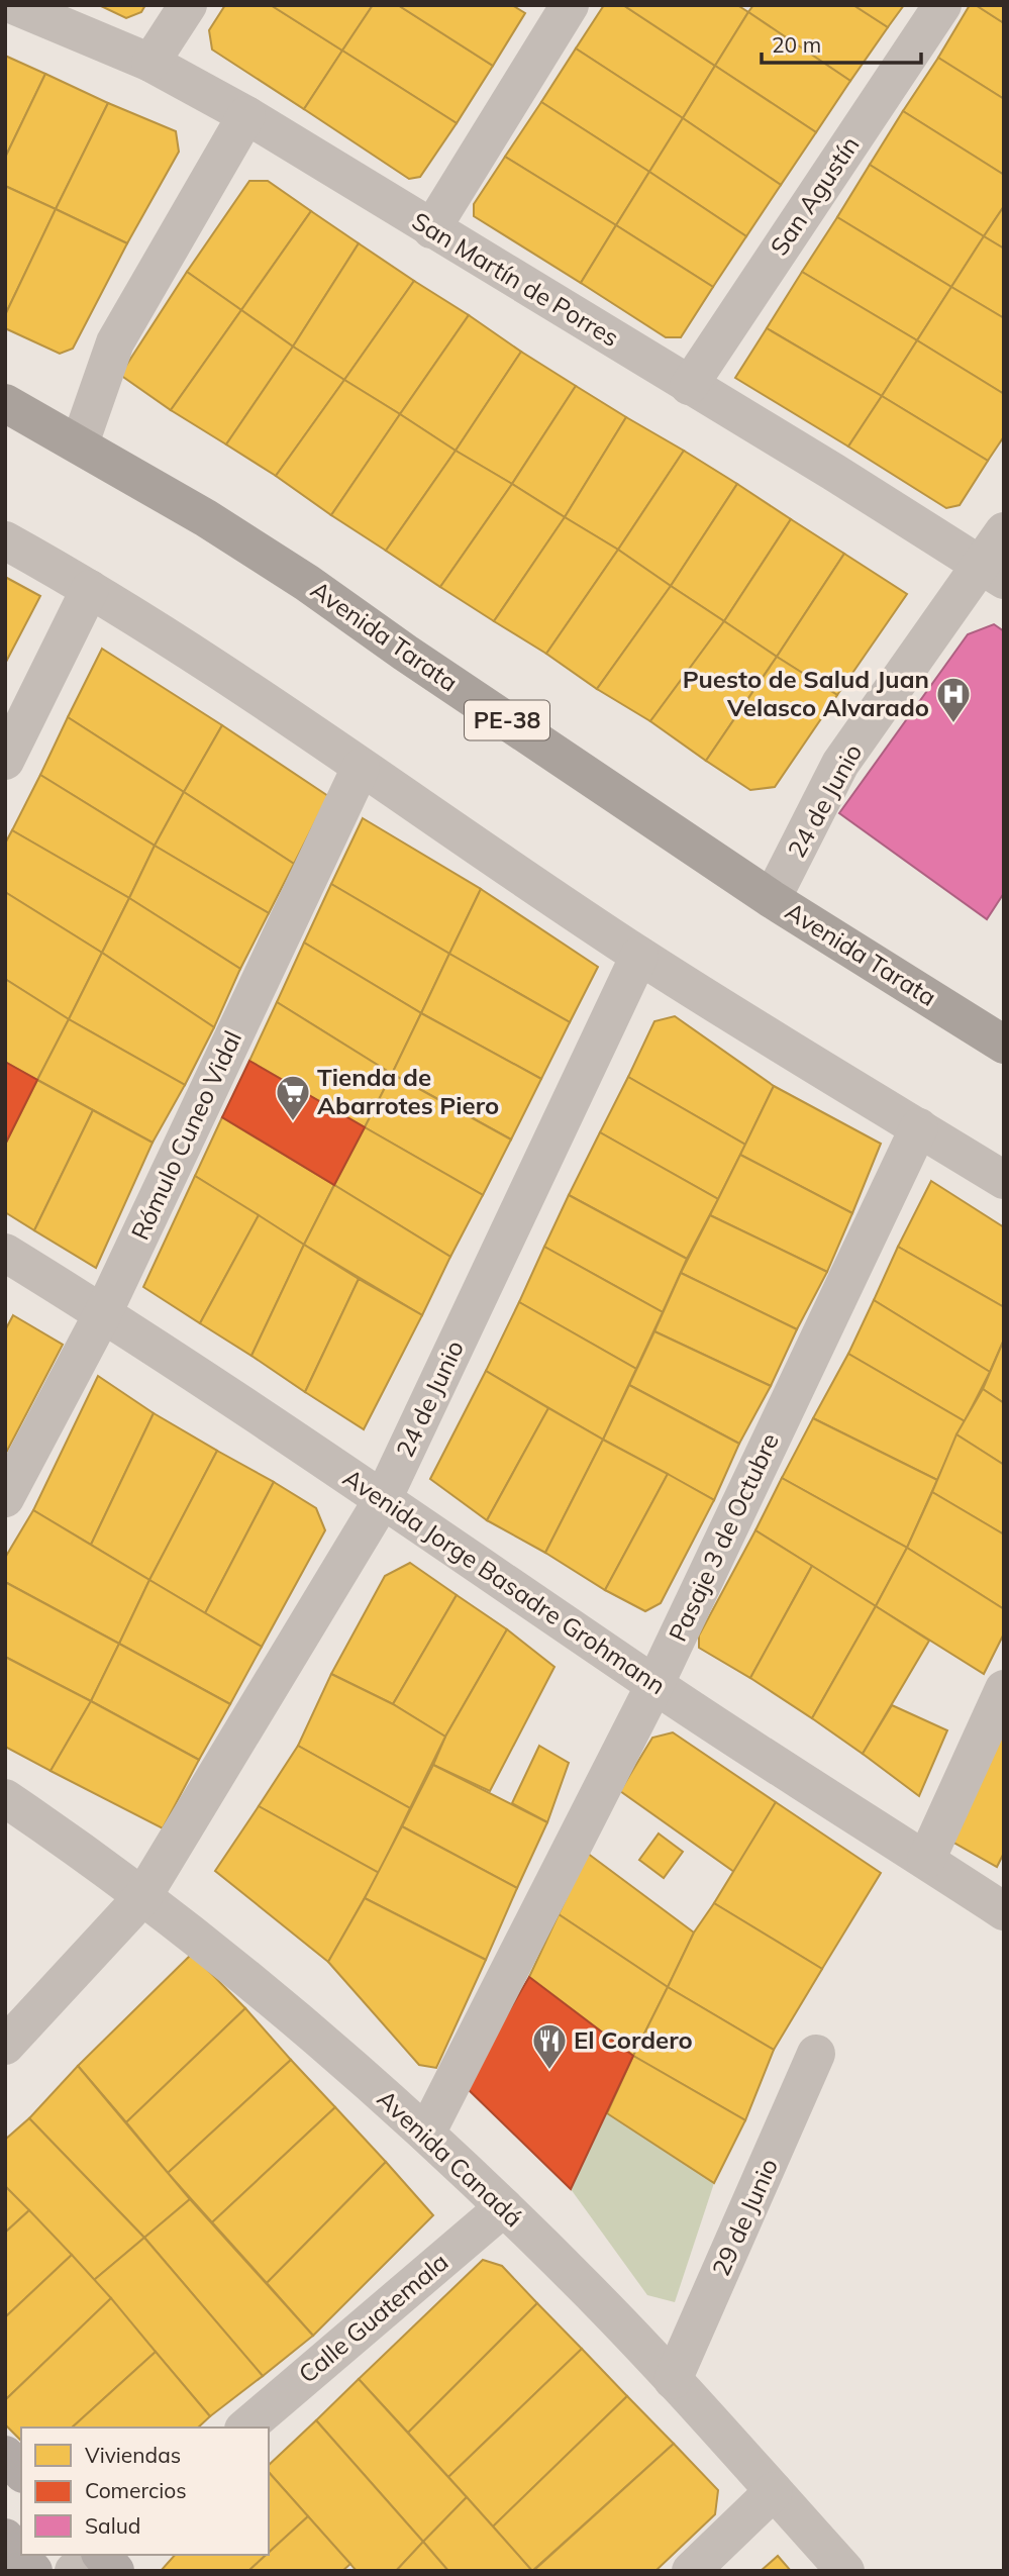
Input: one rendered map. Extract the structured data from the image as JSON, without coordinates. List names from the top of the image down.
{
  "streets": {
    "highway": ["Avenida Tarata", "PE-38"],
    "street": [
      "San Agustín",
      "San Martín de Porres",
      "24 de Junio",
      "Rómulo Cuneo Vidal",
      "Pasaje 3 de Octubre",
      "Avenida Jorge Basadre Grohmann",
      "Avenida Canadá",
      "29 de Junio",
      "Calle Guatemala"
    ]
  },
  "crossings": [
    ["San Agustín", "San Martín de Porres"],
    ["San Martín de Porres", "24 de Junio"],
    ["Avenida Tarata", "24 de Junio"],
    ["24 de Junio", "Avenida Jorge Basadre Grohmann"],
    ["24 de Junio", "Avenida Canadá"],
    ["Rómulo Cuneo Vidal", "Avenida Jorge Basadre Grohmann"],
    ["Pasaje 3 de Octubre", "Avenida Jorge Basadre Grohmann"],
    ["Pasaje 3 de Octubre", "Avenida Canadá"],
    ["Avenida Canadá", "29 de Junio"],
    ["Avenida Canadá", "Calle Guatemala"]
  ],
  "places": {
    "hospital": ["Puesto de Salud Juan Velasco Alvarado"],
    "supermarket": ["Tienda de Abarrotes Piero"],
    "restaurant": ["El Cordero"]
  },
  "legend": ["Viviendas", "Comercios", "Salud"],
  "scale_bar": "20 m"
}
